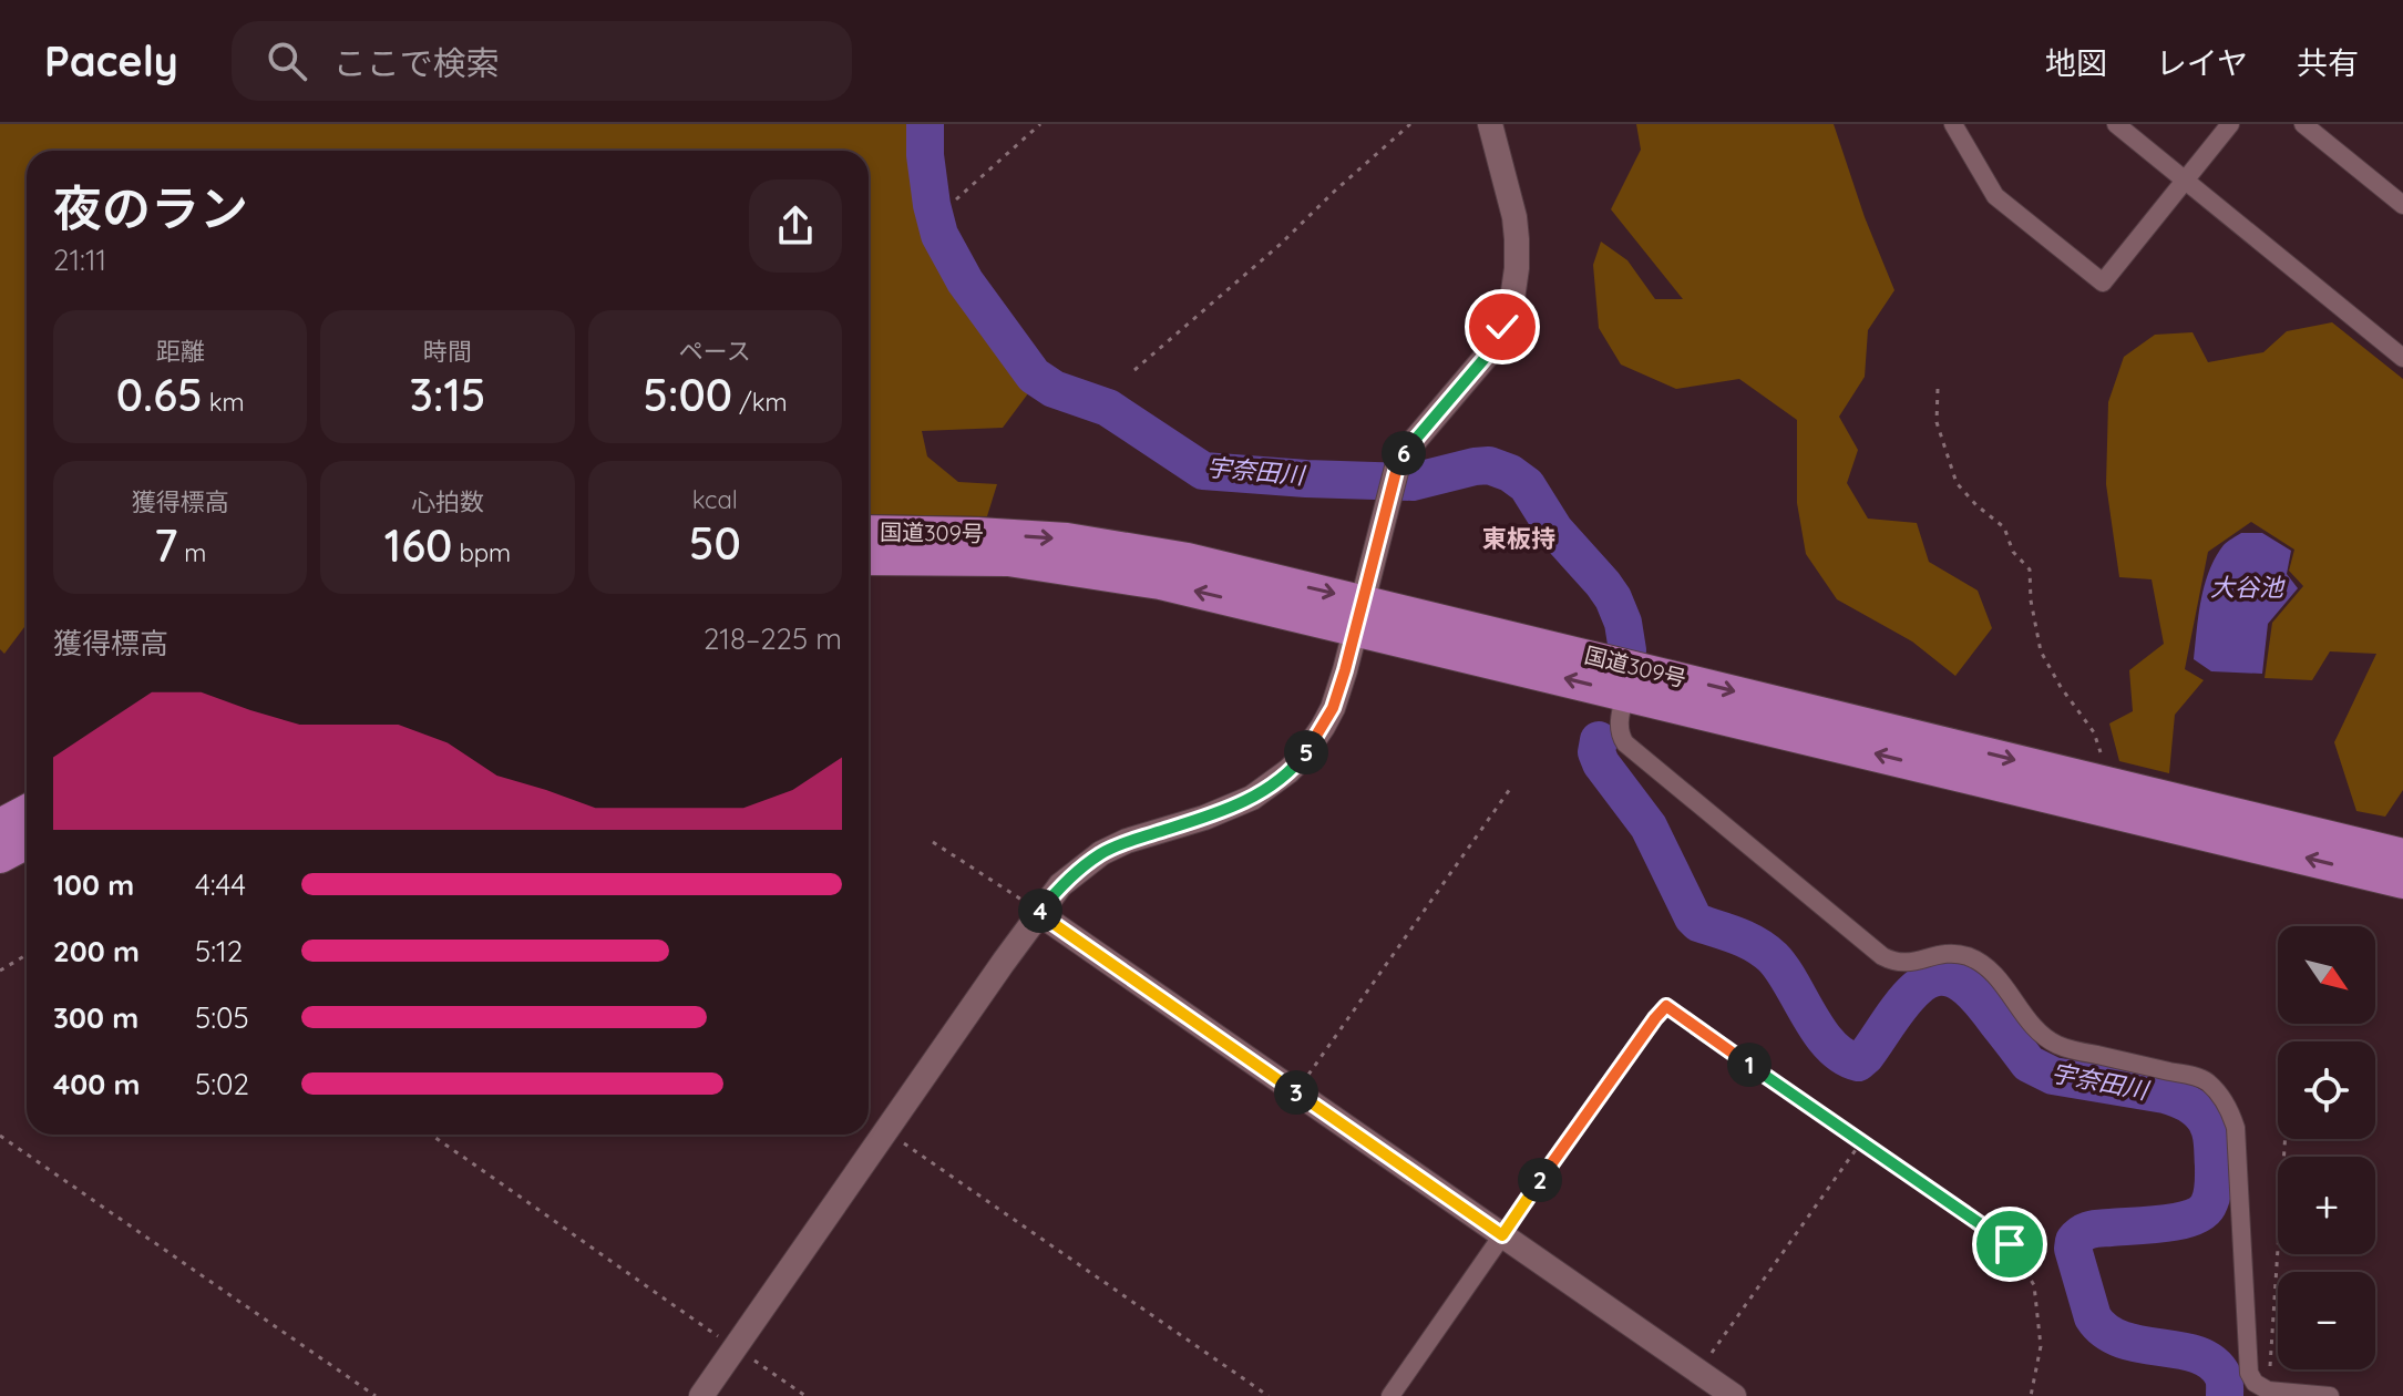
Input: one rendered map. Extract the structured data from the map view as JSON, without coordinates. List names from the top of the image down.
{
  "streets": {
    "highway": ["国道309号"]
  },
  "districts": ["東板持"],
  "water": ["宇奈田川", "大谷池"],
  "north": "bottom right",
  "page": {
    "header": "Pacely",
    "search": "ここで検索",
    "nav": ["地図", "レイヤ", "共有"],
    "heading": ["夜のラン", "21:11"],
    "stats": [
      ["距離", "0.65 km"],
      ["時間", "3:15"],
      ["ペース", "5:00 /km"],
      ["獲得標高", "7 m"],
      ["心拍数", "160 bpm"],
      ["kcal", "50"]
    ],
    "pins": [
      "6",
      "5",
      "4",
      "1",
      "3",
      "2"
    ],
    "chart": ["獲得標高", "218–225 m"],
    "list": [
      {
        "name": "100 m",
        "note": "4:44"
      },
      {
        "name": "200 m",
        "note": "5:12"
      },
      {
        "name": "300 m",
        "note": "5:05"
      },
      {
        "name": "400 m",
        "note": "5:02"
      }
    ],
    "map_buttons": ["+", "−"]
  }
}
